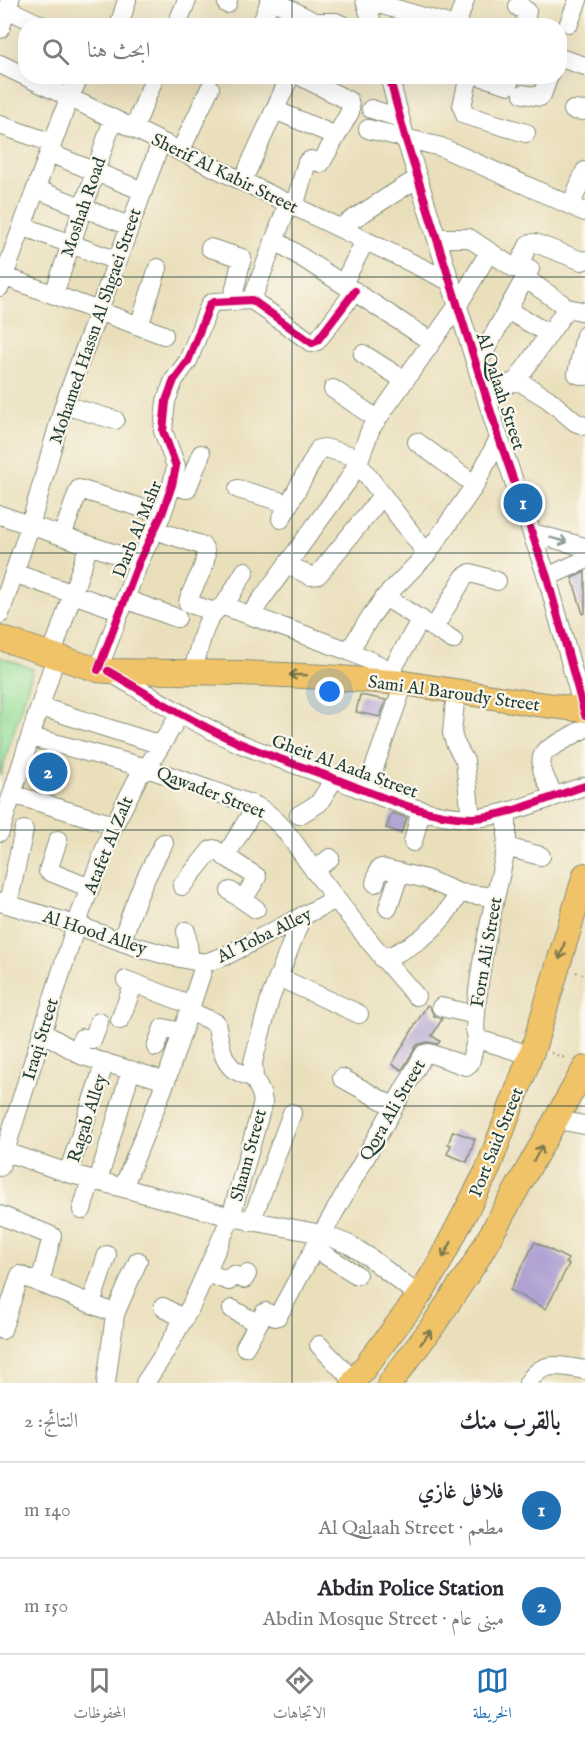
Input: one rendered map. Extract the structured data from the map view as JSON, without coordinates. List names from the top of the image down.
{
  "streets": {
    "main road": ["Sami Al Baroudy Street", "Port Said Street"],
    "street": [
      "Sherif Al Kabir Street",
      "Moshah Road",
      "Mohamed Hassn Al Shgaei Street",
      "Al Qalaah Street",
      "Darb Al Mshr",
      "Gheit Al Aada Street",
      "Qawader Street",
      "Atafet Al Zalt",
      "Al Hood Alley",
      "Al Toba Alley",
      "Forn Ali Street",
      "Iraqi Street",
      "Qora Ali Street",
      "Ragab Alley",
      "Shann Street"
    ]
  },
  "crossings": [
    ["Sherif Al Kabir Street", "Moshah Road"],
    ["Sherif Al Kabir Street", "Mohamed Hassn Al Shgaei Street"],
    ["Sherif Al Kabir Street", "Al Qalaah Street"],
    ["Al Qalaah Street", "Sami Al Baroudy Street"],
    ["Darb Al Mshr", "Sami Al Baroudy Street"],
    ["Darb Al Mshr", "Gheit Al Aada Street"],
    ["Sami Al Baroudy Street", "Gheit Al Aada Street"],
    ["Gheit Al Aada Street", "Atafet Al Zalt"],
    ["Gheit Al Aada Street", "Forn Ali Street"],
    ["Qawader Street", "Atafet Al Zalt"],
    ["Qawader Street", "Al Toba Alley"],
    ["Atafet Al Zalt", "Al Hood Alley"],
    ["Atafet Al Zalt", "Iraqi Street"],
    ["Al Hood Alley", "Al Toba Alley"],
    ["Al Hood Alley", "Iraqi Street"],
    ["Al Toba Alley", "Shann Street"],
    ["Forn Ali Street", "Qora Ali Street"]
  ],
  "page": {
    "search": "ابحث هنا",
    "pins": ["1", "2"],
    "heading": ["بالقرب منك", "النتائج: 2"],
    "list": [
      {
        "mark": "1",
        "name": "فلافل غازي",
        "note": "مطعم · Al Qalaah Street",
        "value": "140 m"
      },
      {
        "mark": "2",
        "name": "Abdin Police Station",
        "note": "مبنى عام · Abdin Mosque Street",
        "value": "150 m"
      }
    ],
    "nav": ["الخريطة", "الاتجاهات", "المحفوظات"]
  }
}
